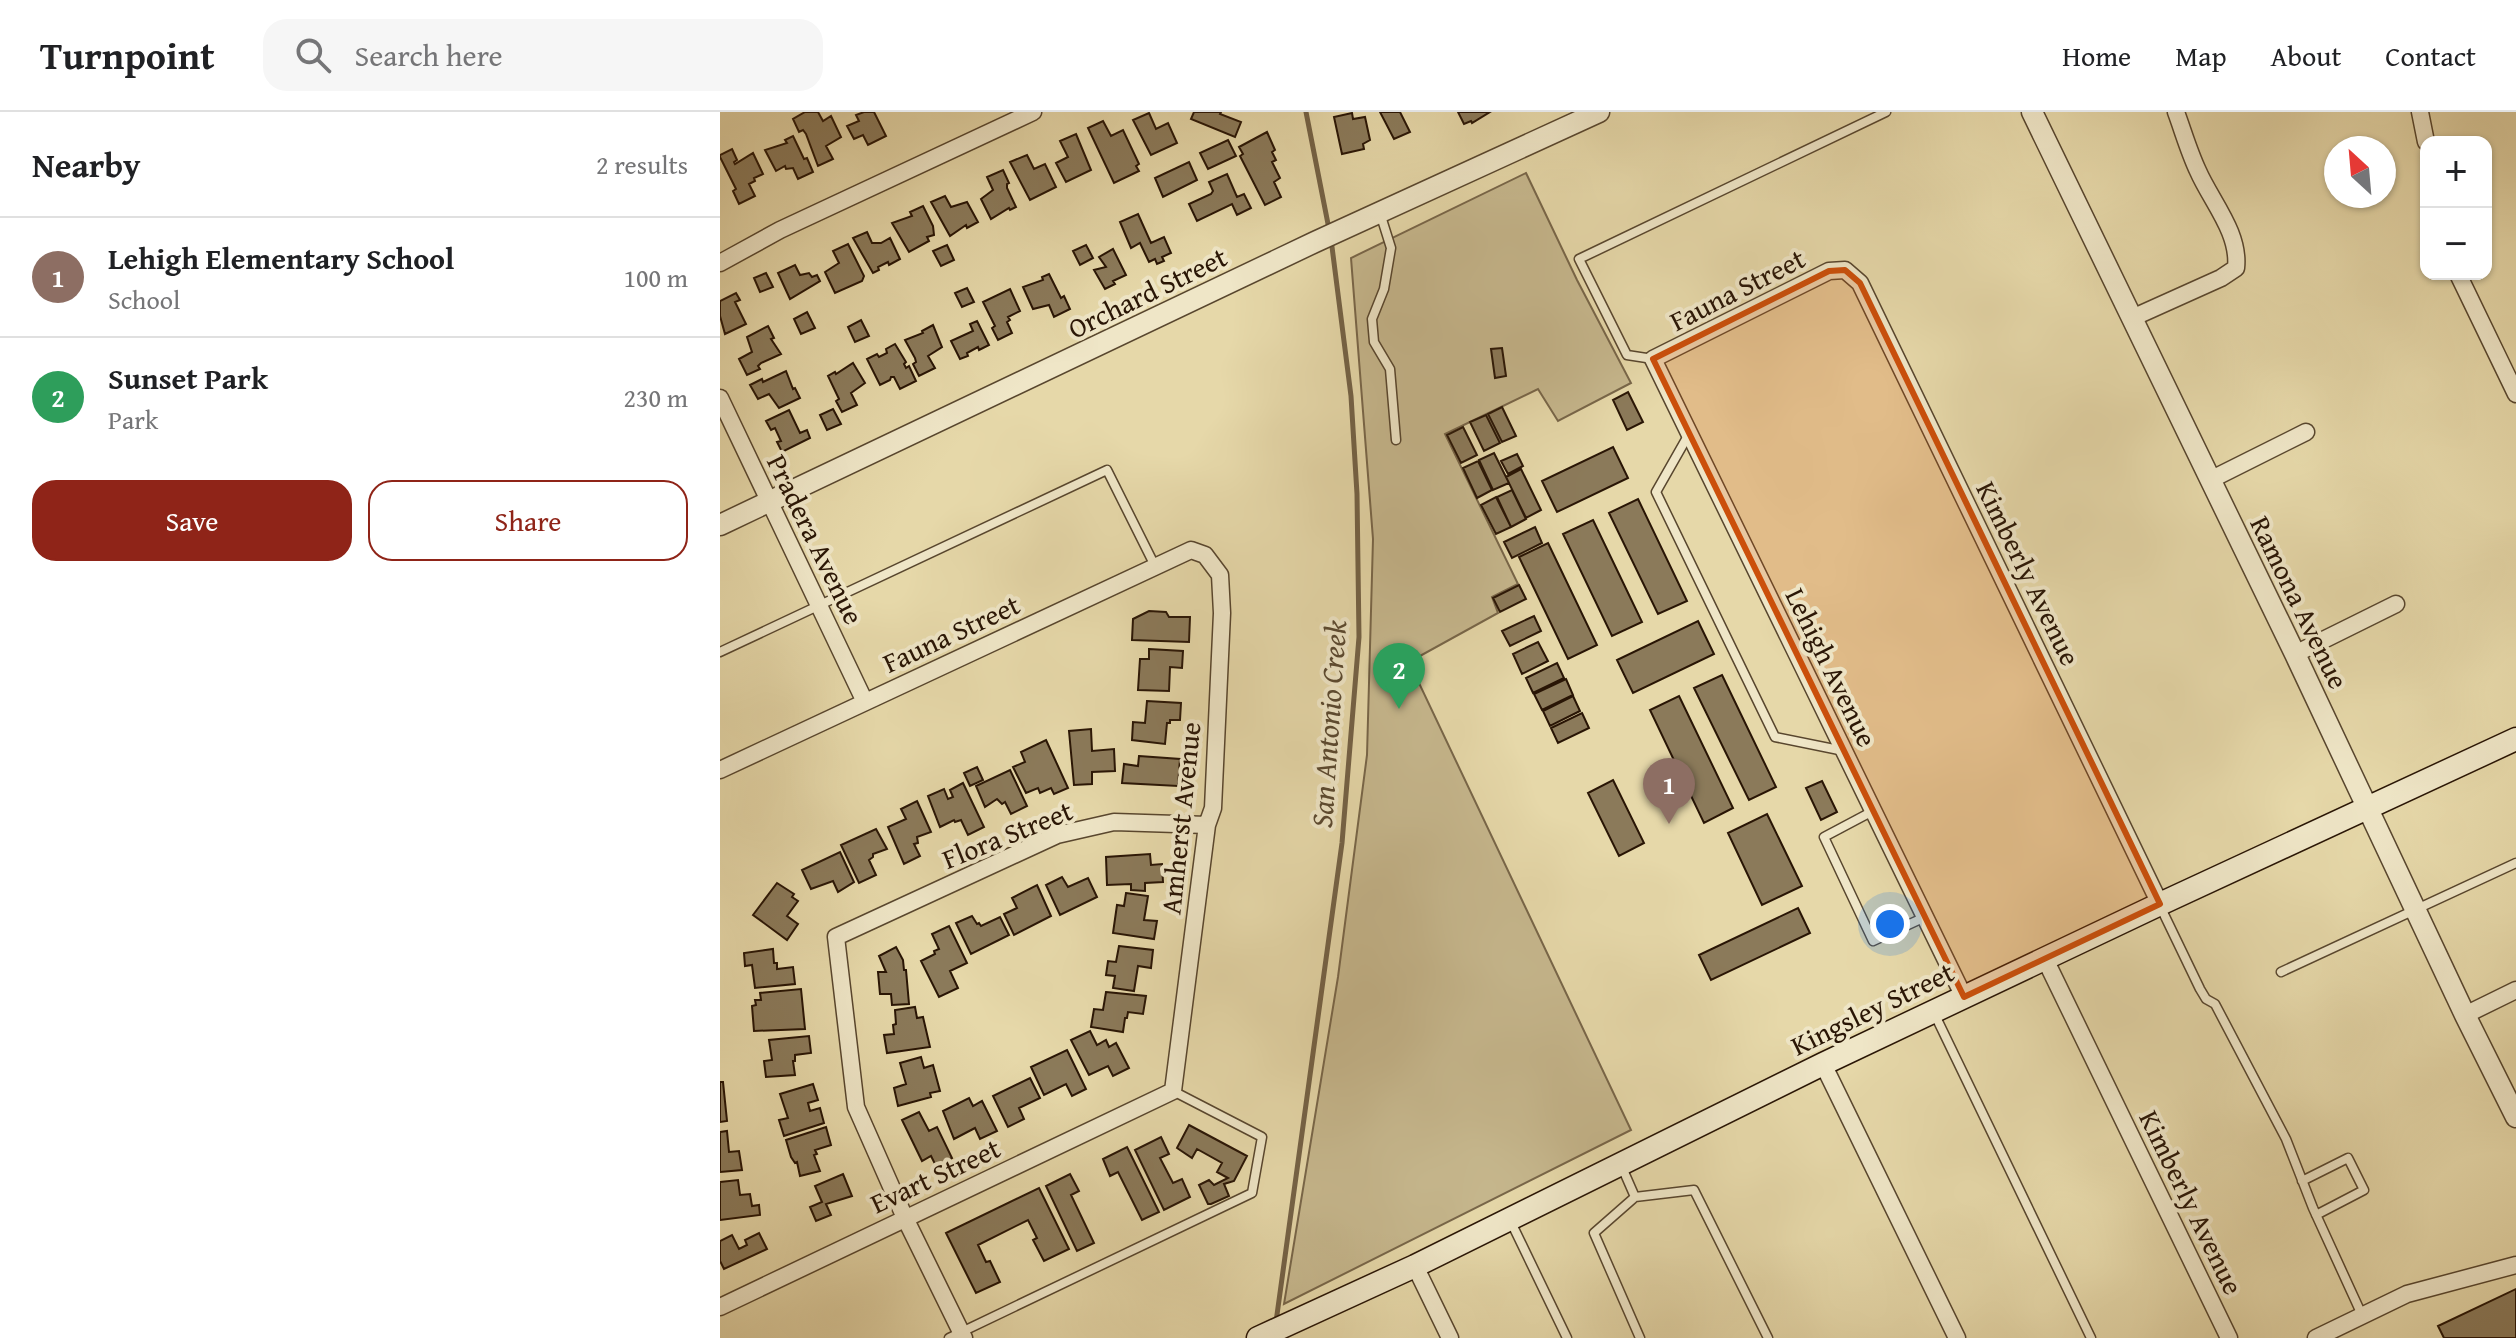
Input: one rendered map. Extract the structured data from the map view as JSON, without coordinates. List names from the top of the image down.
{
  "streets": {
    "main road": ["Kingsley Street"],
    "street": [
      "Fauna Street",
      "Orchard Street",
      "Pradera Avenue",
      "Kimberly Avenue",
      "Ramona Avenue",
      "Lehigh Avenue",
      "Amherst Avenue",
      "Flora Street",
      "Evart Street"
    ]
  },
  "crossings": [
    ["Fauna Street", "Pradera Avenue"],
    ["Fauna Street", "Kimberly Avenue"],
    ["Fauna Street", "Lehigh Avenue"],
    ["Fauna Street", "Amherst Avenue"],
    ["Orchard Street", "Pradera Avenue"],
    ["Kimberly Avenue", "Kingsley Street"],
    ["Ramona Avenue", "Kingsley Street"],
    ["Lehigh Avenue", "Kingsley Street"],
    ["Amherst Avenue", "Flora Street"],
    ["Amherst Avenue", "Evart Street"],
    ["Flora Street", "Evart Street"]
  ],
  "water": ["San Antonio Creek"],
  "north": "top left",
  "page": {
    "header": "Turnpoint",
    "search": "Search here",
    "nav": [
      "Home",
      "Map",
      "About",
      "Contact"
    ],
    "heading": ["Nearby", "2 results"],
    "map_buttons": ["+", "−"],
    "list": [
      {
        "mark": "1",
        "name": "Lehigh Elementary School",
        "note": "School",
        "value": "100 m"
      },
      {
        "mark": "2",
        "name": "Sunset Park",
        "note": "Park",
        "value": "230 m"
      }
    ],
    "buttons": ["Save", "Share"],
    "pins": ["2", "1"]
  }
}
